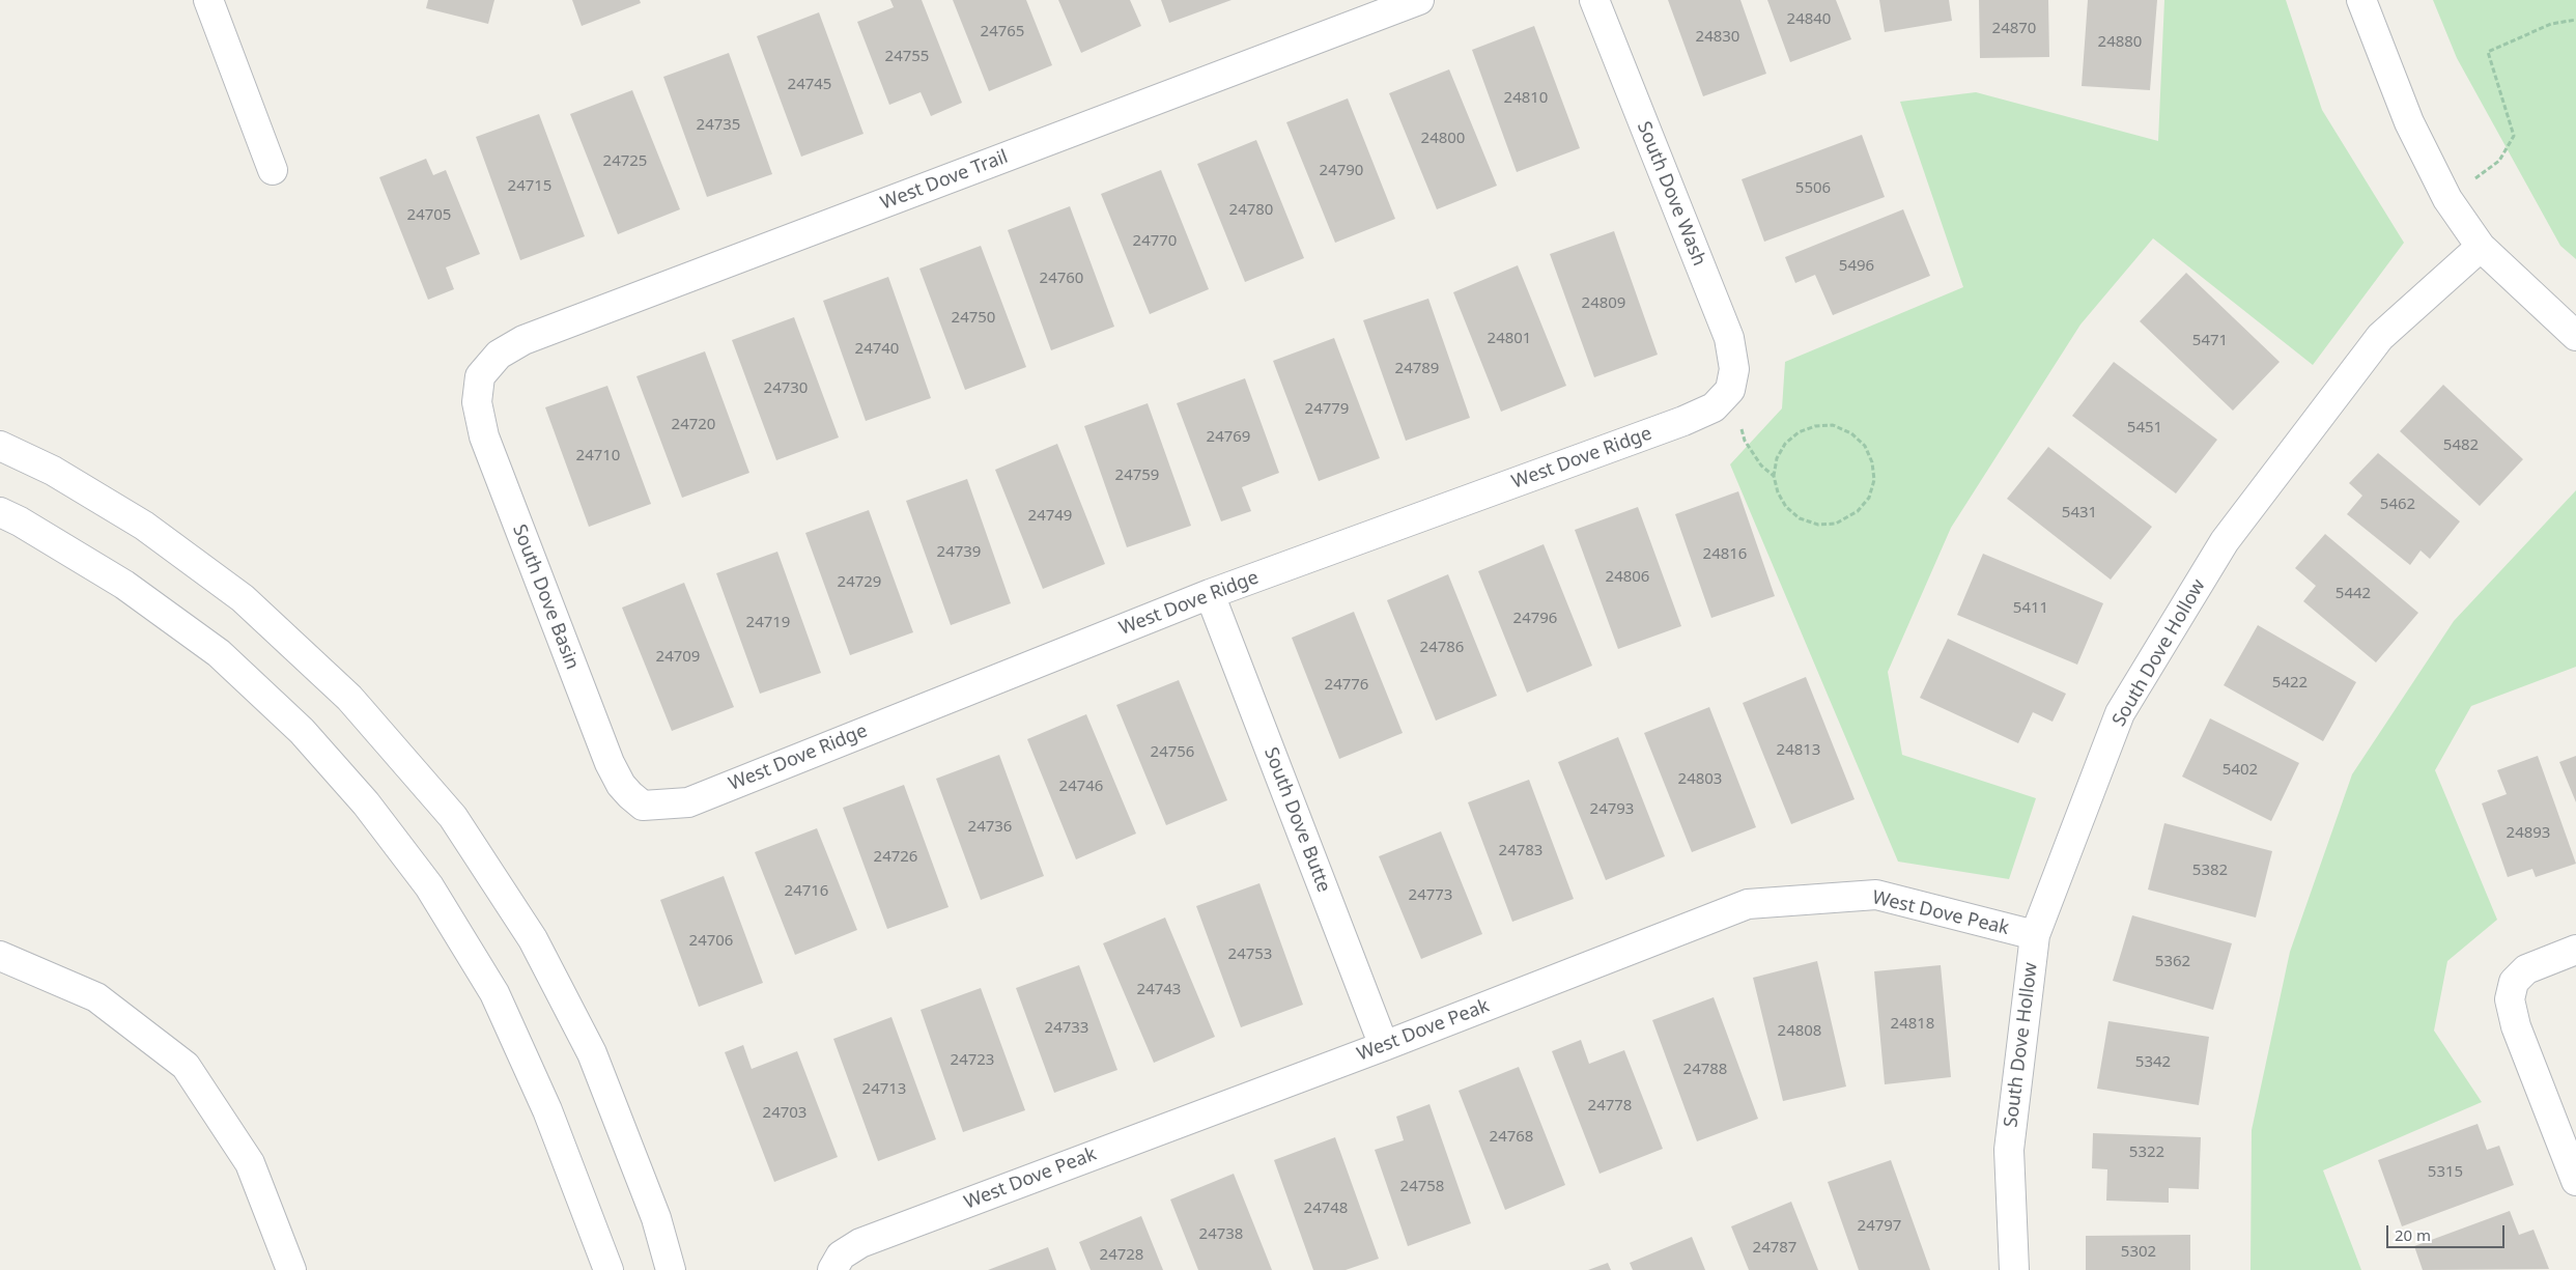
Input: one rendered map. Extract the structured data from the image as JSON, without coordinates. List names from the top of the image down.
{
  "streets": {
    "street": [
      "West Dove Trail",
      "South Dove Wash",
      "West Dove Ridge",
      "South Dove Basin",
      "South Dove Hollow",
      "South Dove Butte",
      "West Dove Peak"
    ]
  },
  "crossings": [
    ["West Dove Trail", "South Dove Basin"],
    ["South Dove Wash", "West Dove Ridge"],
    ["West Dove Ridge", "South Dove Basin"],
    ["West Dove Ridge", "South Dove Butte"],
    ["South Dove Hollow", "West Dove Peak"],
    ["South Dove Butte", "West Dove Peak"]
  ],
  "house_numbers": [
    "24840",
    "24870",
    "24765",
    "24830",
    "24880",
    "24755",
    "24745",
    "24810",
    "24735",
    "24800",
    "24725",
    "24790",
    "24715",
    "5506",
    "24780",
    "24705",
    "24770",
    "5496",
    "24760",
    "24809",
    "24750",
    "24801",
    "5471",
    "24740",
    "24789",
    "24730",
    "24779",
    "24720",
    "5451",
    "24769",
    "5482",
    "24710",
    "24759",
    "5462",
    "5431",
    "24749",
    "24739",
    "24816",
    "24806",
    "24729",
    "5442",
    "5411",
    "24796",
    "24719",
    "24786",
    "24709",
    "5422",
    "24776",
    "24813",
    "24756",
    "5402",
    "24803",
    "24746",
    "24793",
    "24736",
    "24893",
    "24783",
    "24726",
    "5382",
    "24716",
    "24773",
    "24706",
    "24753",
    "5362",
    "24743",
    "24818",
    "24733",
    "24808",
    "24723",
    "5342",
    "24788",
    "24713",
    "24778",
    "24703",
    "24768",
    "5322",
    "5315",
    "24758",
    "24748",
    "24797",
    "24738",
    "24787",
    "5302",
    "24728"
  ],
  "scale_bar": "20 m"
}
